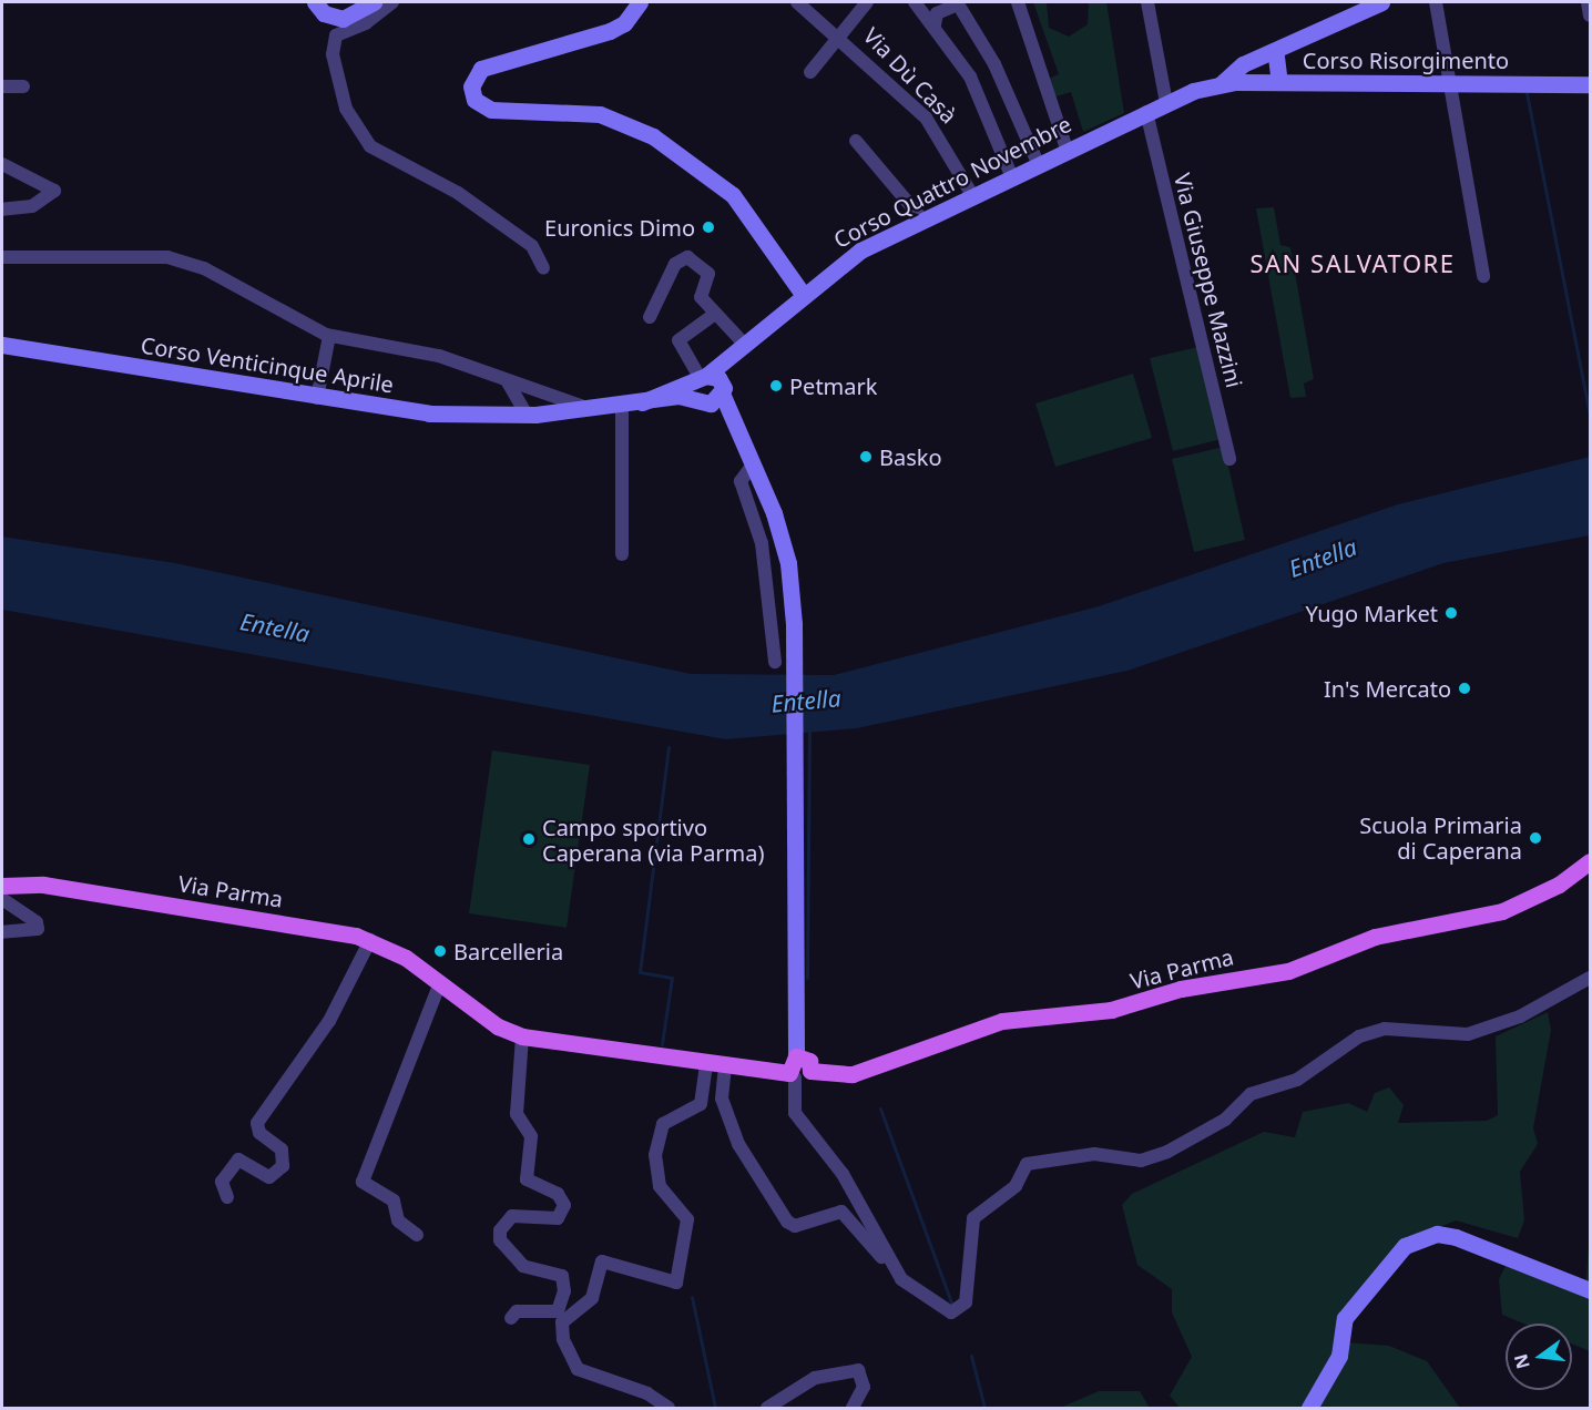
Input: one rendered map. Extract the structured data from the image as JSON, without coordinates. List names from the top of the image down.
{
  "streets": {
    "main road": [
      "Corso Risorgimento",
      "Corso Quattro Novembre",
      "Corso Venticinque Aprile",
      "Via Parma"
    ],
    "street": ["Via Dù Casà", "Via Giuseppe Mazzini"]
  },
  "crossings": [
    ["Corso Risorgimento", "Corso Quattro Novembre"],
    ["Via Dù Casà", "Corso Quattro Novembre"],
    ["Corso Quattro Novembre", "Via Giuseppe Mazzini"],
    ["Corso Quattro Novembre", "Corso Venticinque Aprile"]
  ],
  "districts": ["SAN SALVATORE"],
  "water": ["Entella"],
  "places": [
    "Euronics Dimo",
    "Petmark",
    "Basko",
    "Yugo Market",
    "In's Mercato",
    "Scuola Primaria di Caperana",
    "Campo sportivo Caperana (via Parma)",
    "Barcelleria"
  ],
  "north": "left"
}
